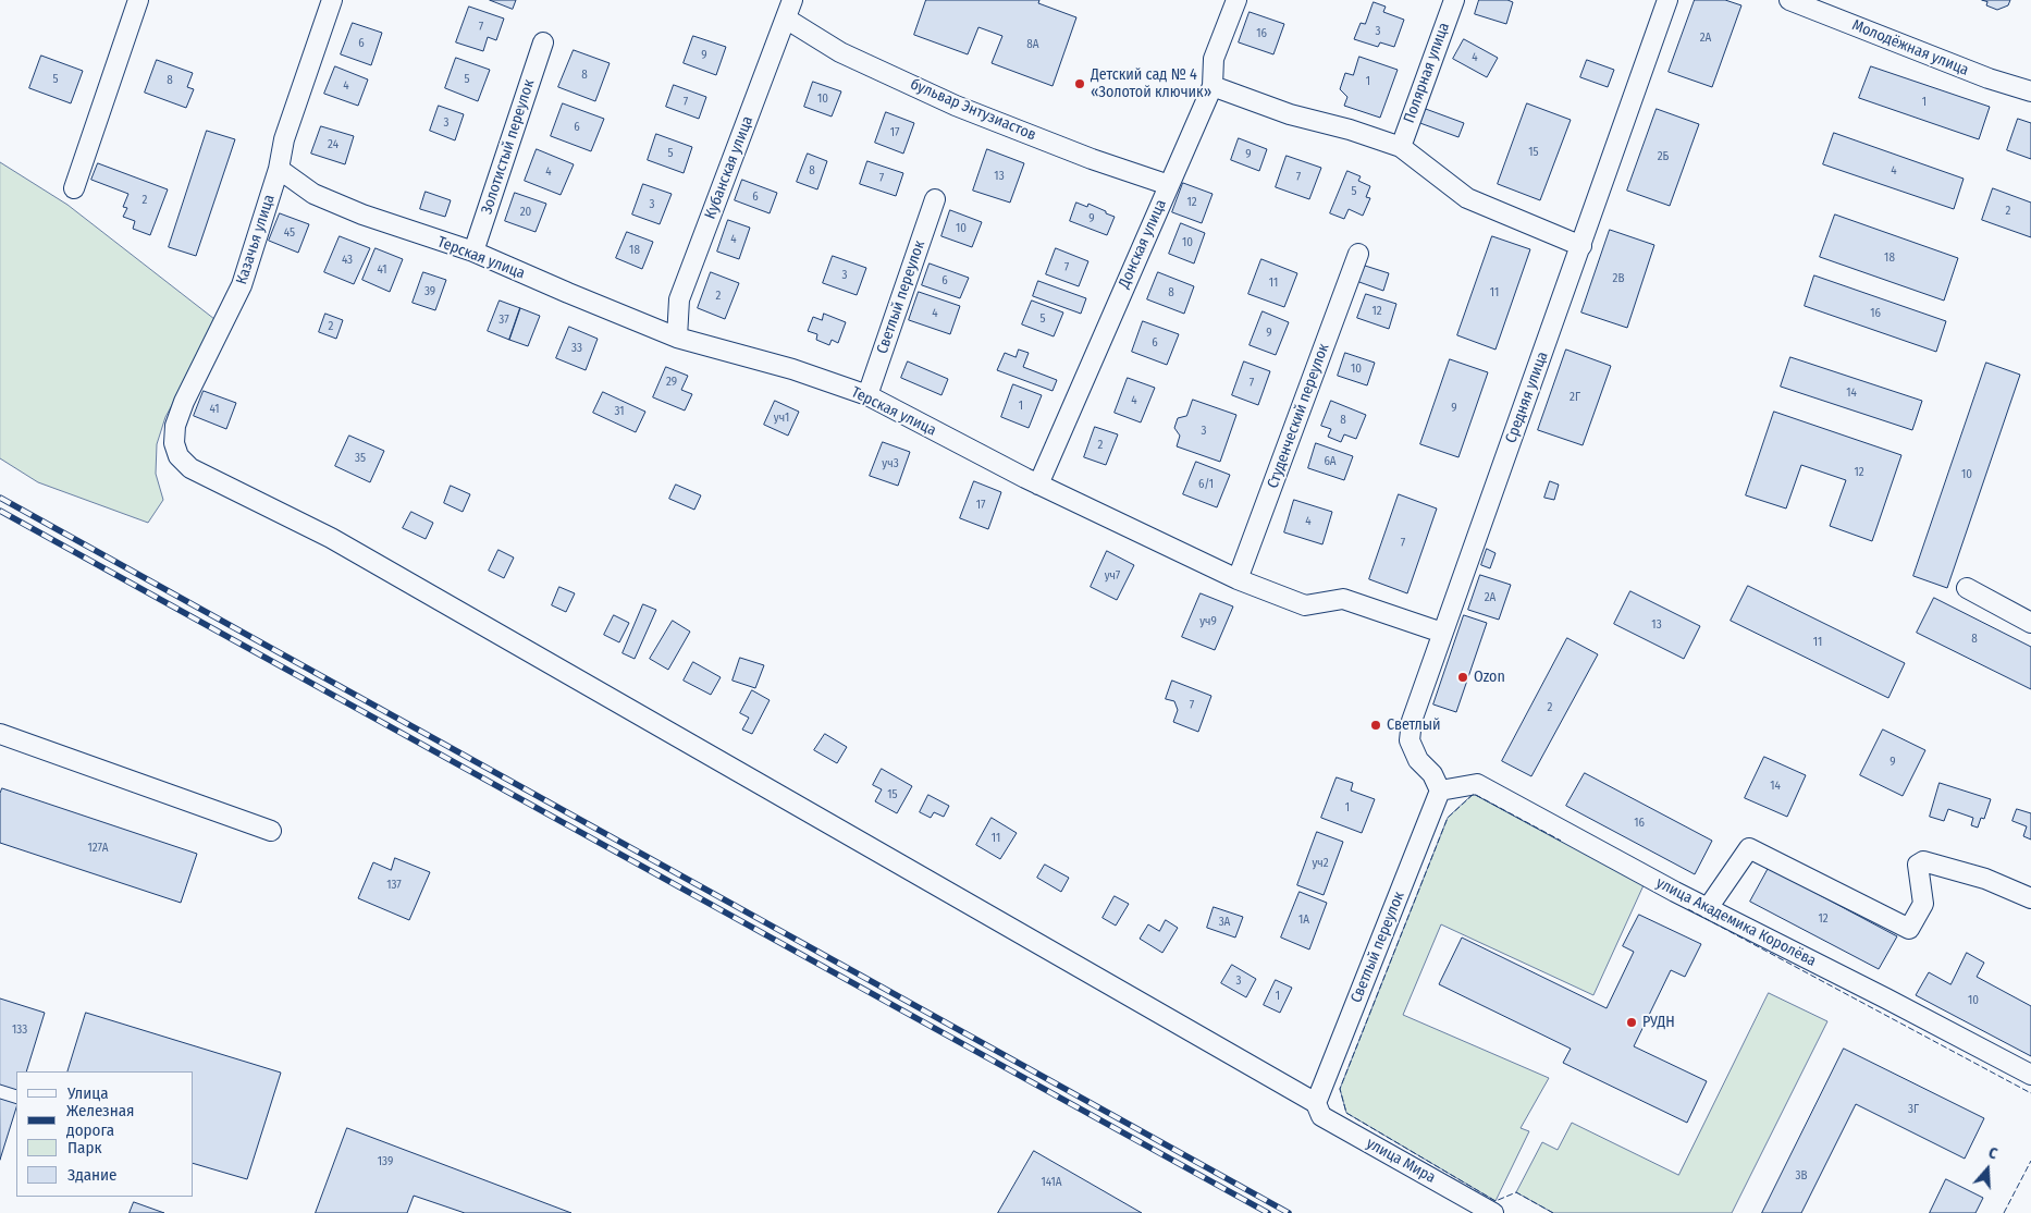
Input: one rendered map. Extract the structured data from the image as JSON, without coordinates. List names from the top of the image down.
{
  "streets": {
    "street": [
      "Молодёжная улица",
      "Полярная улица",
      "бульвар Энтузиастов",
      "Золотистый переулок",
      "Кубанская улица",
      "Казачья улица",
      "Донская улица",
      "Терская улица",
      "Светлый переулок",
      "Средняя улица",
      "Студенческий переулок",
      "улица Академика Королёва",
      "улица Мира"
    ]
  },
  "crossings": [
    ["бульвар Энтузиастов", "Кубанская улица"],
    ["бульвар Энтузиастов", "Донская улица"],
    ["Золотистый переулок", "Терская улица"],
    ["Кубанская улица", "Терская улица"],
    ["Казачья улица", "Терская улица"],
    ["Казачья улица", "улица Мира"],
    ["Донская улица", "Терская улица"],
    ["Терская улица", "Светлый переулок"],
    ["Терская улица", "Средняя улица"],
    ["Терская улица", "Студенческий переулок"],
    ["Светлый переулок", "Средняя улица"],
    ["Светлый переулок", "улица Академика Королёва"],
    ["Светлый переулок", "улица Мира"],
    ["Средняя улица", "улица Академика Королёва"]
  ],
  "places": [
    "Детский сад № 4 «Золотой ключик»",
    "Ozon",
    "Светлый",
    "РУДН"
  ],
  "house_numbers": [
    "7",
    "3",
    "16",
    "2А",
    "6",
    "8А",
    "9",
    "4",
    "8",
    "5",
    "5",
    "8",
    "1",
    "4",
    "10",
    "7",
    "1",
    "3",
    "6",
    "17",
    "24",
    "15",
    "5",
    "9",
    "2Б",
    "8",
    "4",
    "4",
    "13",
    "7",
    "7",
    "5",
    "6",
    "2",
    "12",
    "3",
    "2",
    "20",
    "9",
    "10",
    "45",
    "4",
    "10",
    "18",
    "18",
    "43",
    "7",
    "41",
    "3",
    "2В",
    "6",
    "11",
    "39",
    "8",
    "11",
    "2",
    "12",
    "4",
    "16",
    "5",
    "37",
    "2",
    "9",
    "6",
    "33",
    "10",
    "29",
    "7",
    "14",
    "2Г",
    "4",
    "1",
    "9",
    "41",
    "31",
    "уч1",
    "8",
    "3",
    "2",
    "35",
    "6А",
    "уч3",
    "12",
    "10",
    "6/1",
    "17",
    "4",
    "7",
    "уч7",
    "2А",
    "уч9",
    "13",
    "8",
    "11",
    "7",
    "2",
    "9",
    "14",
    "15",
    "1",
    "16",
    "11",
    "127А",
    "уч2",
    "137",
    "12",
    "1А",
    "3А",
    "3",
    "1",
    "10",
    "133",
    "3Г",
    "139",
    "3В",
    "141А"
  ],
  "legend": [
    "Улица",
    "Железная дорога",
    "Парк",
    "Здание"
  ],
  "north": "top"
}
